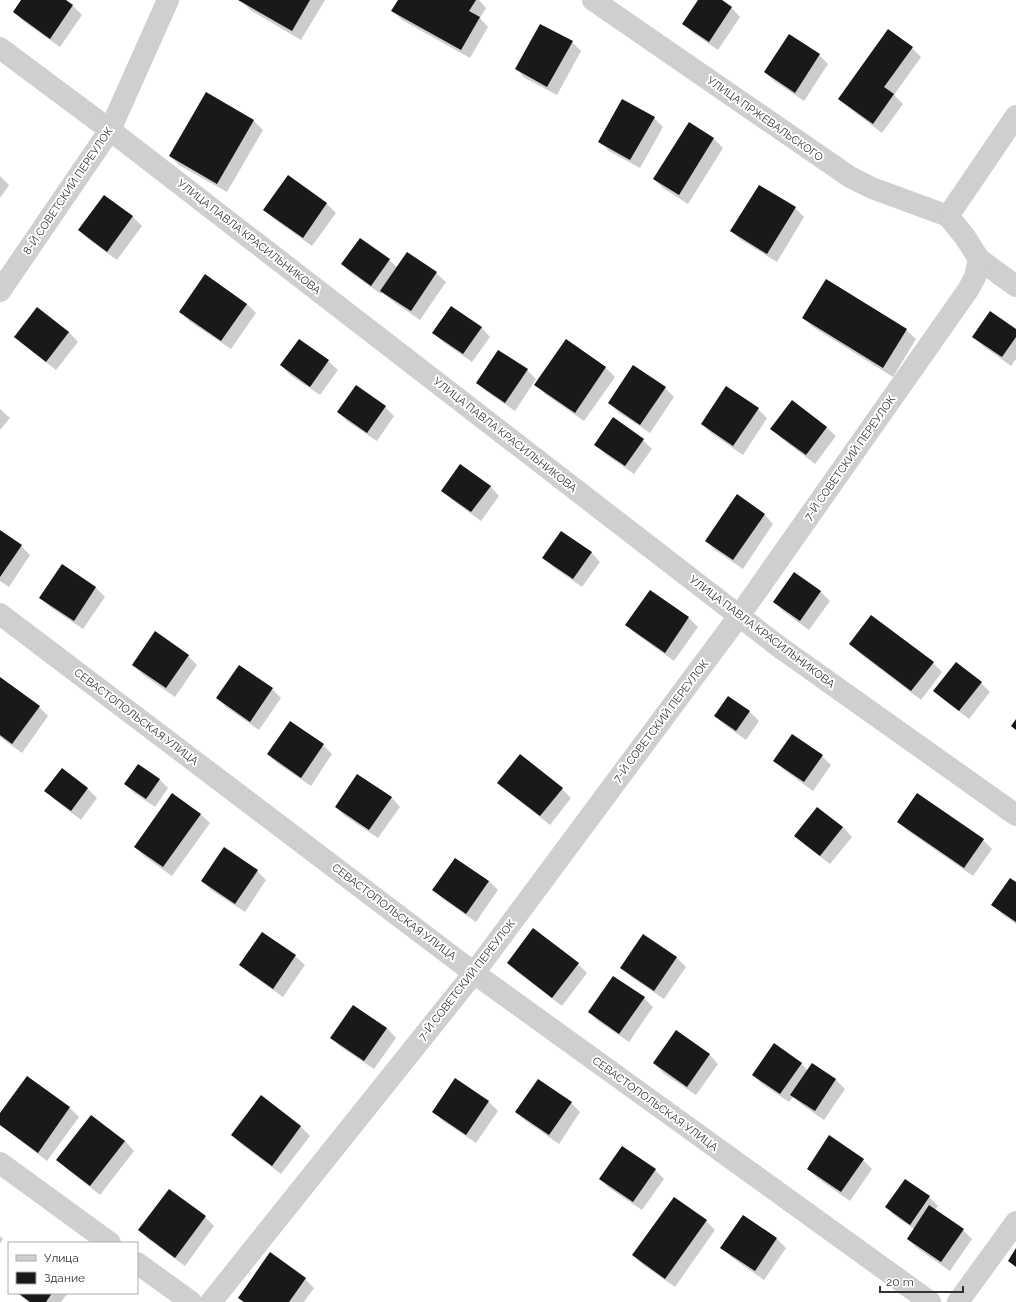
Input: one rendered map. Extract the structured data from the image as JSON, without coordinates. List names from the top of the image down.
{
  "streets": {
    "street": [
      "УЛИЦА ПРЖЕВАЛЬСКОГО",
      "8-Й СОВЕТСКИЙ ПЕРЕУЛОК",
      "УЛИЦА ПАВЛА КРАСИЛЬНИКОВА",
      "7-Й СОВЕТСКИЙ ПЕРЕУЛОК",
      "СЕВАСТОПОЛЬСКАЯ УЛИЦА"
    ]
  },
  "crossings": [
    ["8-Й СОВЕТСКИЙ ПЕРЕУЛОК", "УЛИЦА ПАВЛА КРАСИЛЬНИКОВА"],
    ["УЛИЦА ПАВЛА КРАСИЛЬНИКОВА", "7-Й СОВЕТСКИЙ ПЕРЕУЛОК"],
    ["7-Й СОВЕТСКИЙ ПЕРЕУЛОК", "СЕВАСТОПОЛЬСКАЯ УЛИЦА"]
  ],
  "legend": ["Улица", "Здание"],
  "scale_bar": "20 m"
}
